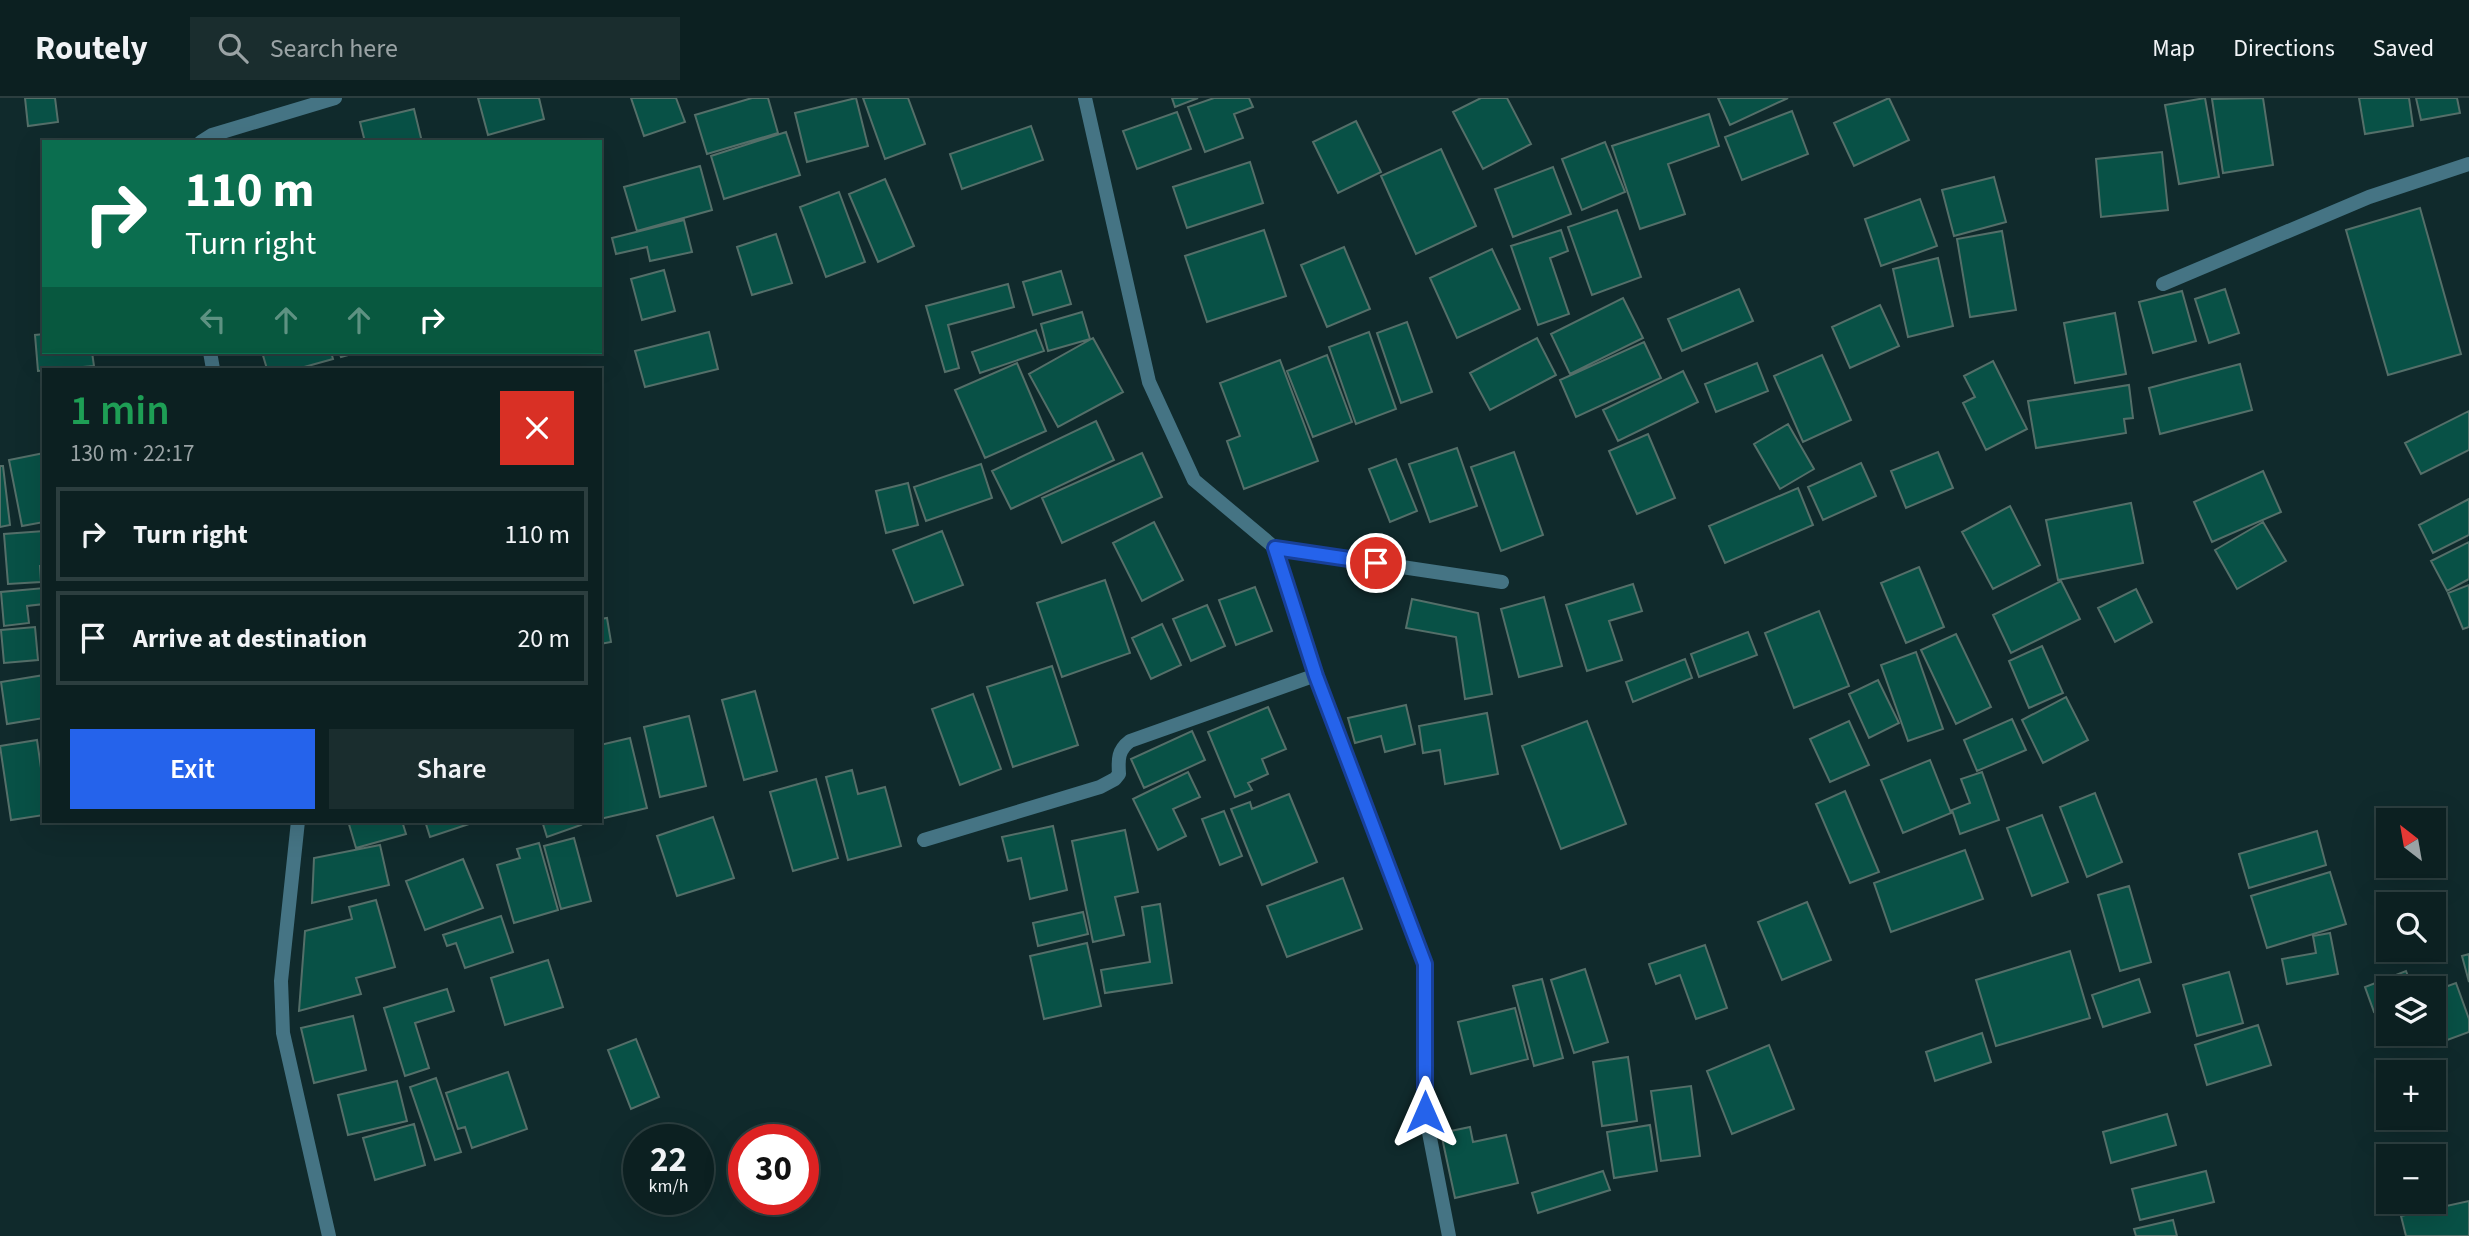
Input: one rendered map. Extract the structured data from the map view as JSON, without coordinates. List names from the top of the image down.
{
  "north": "top left",
  "page": {
    "header": "Routely",
    "search": "Search here",
    "nav": ["Map", "Directions", "Saved"],
    "turn": ["110 m", "Turn right"],
    "heading": ["1 min", "130 m · 22:17"],
    "list": [
      {
        "name": "Turn right",
        "value": "110 m"
      },
      {
        "name": "Arrive at destination",
        "value": "20 m"
      }
    ],
    "buttons": ["Exit", "Share"],
    "map_buttons": ["+", "−"],
    "speed": "22 km/h",
    "limit": "30"
  }
}
